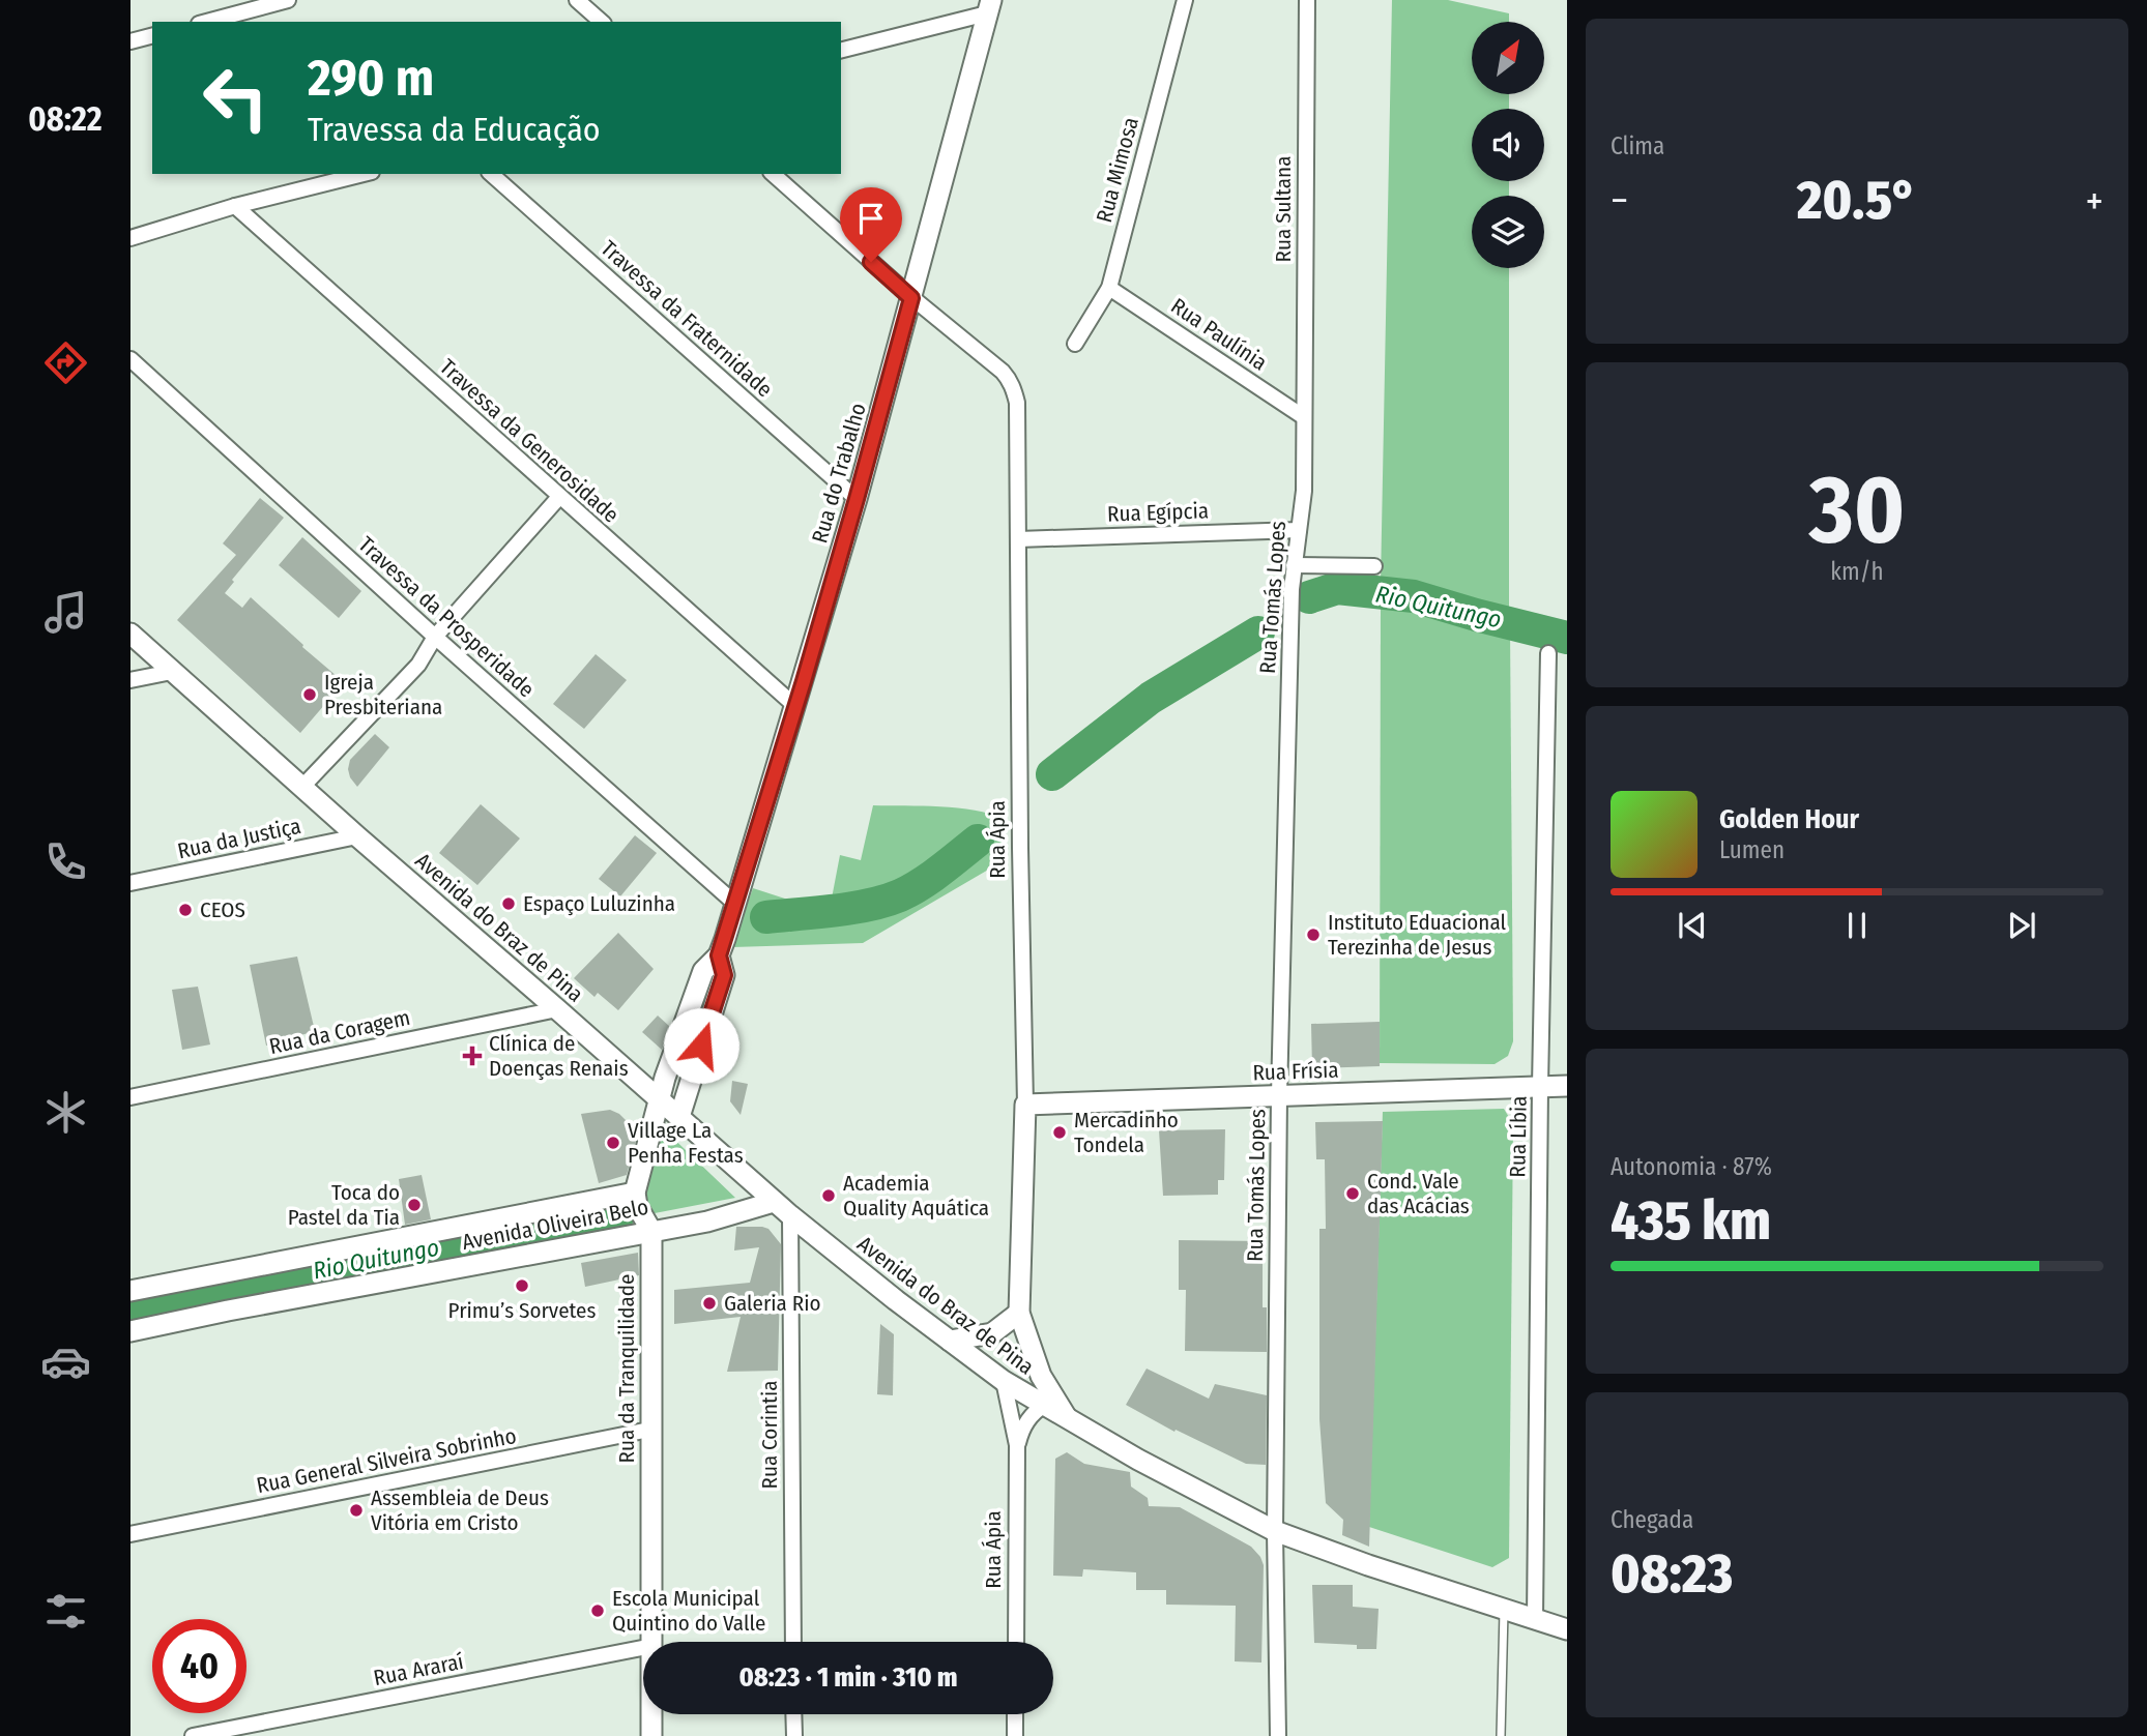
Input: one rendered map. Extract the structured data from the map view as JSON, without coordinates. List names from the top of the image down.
{
  "streets": {
    "street": [
      "Rua Mimosa",
      "Rua Sultana",
      "Travessa da Fraternidade",
      "Rua Paulínia",
      "Travessa da Generosidade",
      "Rua do Trabalho",
      "Rua Egípcia",
      "Rua Tomás Lopes",
      "Travessa da Prosperidade",
      "Rua da Justiça",
      "Rua Ápia",
      "Avenida do Braz de Pina",
      "Rua da Coragem",
      "Rua Frísia",
      "Rua Líbia",
      "Avenida Oliveira Belo",
      "Rua da Tranquilidade",
      "Rua Corintia",
      "Rua General Silveira Sobrinho",
      "Rua Araraí"
    ]
  },
  "crossings": [
    ["Rua Mimosa", "Rua Paulínia"],
    ["Rua Sultana", "Rua Paulínia"],
    ["Rua Sultana", "Rua Tomás Lopes"],
    ["Travessa da Fraternidade", "Rua do Trabalho"],
    ["Rua Paulínia", "Rua Tomás Lopes"],
    ["Travessa da Generosidade", "Rua do Trabalho"],
    ["Rua do Trabalho", "Travessa da Prosperidade"],
    ["Rua do Trabalho", "Rua Ápia"],
    ["Rua do Trabalho", "Avenida do Braz de Pina"],
    ["Rua Egípcia", "Rua Tomás Lopes"],
    ["Rua Egípcia", "Rua Ápia"],
    ["Rua Tomás Lopes", "Avenida do Braz de Pina"],
    ["Rua Tomás Lopes", "Rua Frísia"],
    ["Rua da Justiça", "Avenida do Braz de Pina"],
    ["Rua Ápia", "Avenida do Braz de Pina"],
    ["Rua Ápia", "Rua Frísia"],
    ["Avenida do Braz de Pina", "Rua da Coragem"],
    ["Avenida do Braz de Pina", "Rua Líbia"],
    ["Avenida do Braz de Pina", "Avenida Oliveira Belo"],
    ["Avenida do Braz de Pina", "Rua Corintia"],
    ["Rua Frísia", "Rua Líbia"],
    ["Avenida Oliveira Belo", "Rua da Tranquilidade"],
    ["Rua da Tranquilidade", "Rua General Silveira Sobrinho"]
  ],
  "water": ["Rio Quitungo"],
  "places": {
    "other": [
      "Igreja Presbiteriana",
      "Espaço Luluzinha",
      "CEOS",
      "Instituto Eduacional Terezinha de Jesus",
      "Mercadinho Tondela",
      "Village La Penha Festas",
      "Cond. Vale das Acácias",
      "Academia Quality Aquática",
      "Toca do Pastel da Tia",
      "Primu’s Sorvetes",
      "Galeria Rio",
      "Assembleia de Deus Vitória em Cristo",
      "Escola Municipal Quintino do Valle"
    ],
    "health": ["Clínica de Doenças Renais"]
  },
  "north": "top right",
  "page": {
    "tabs": "08:22",
    "tile": [
      "Clima",
      ["30", "km/h"],
      ["Autonomia · 87%", "435 km"],
      ["Chegada", "08:23"]
    ],
    "turn": ["290 m", "Travessa da Educação"],
    "heat": ["−", "20.5°", "+"],
    "song": ["Golden Hour", "Lumen"],
    "limit": "40",
    "trip": "08:23 · 1 min · 310 m"
  }
}
